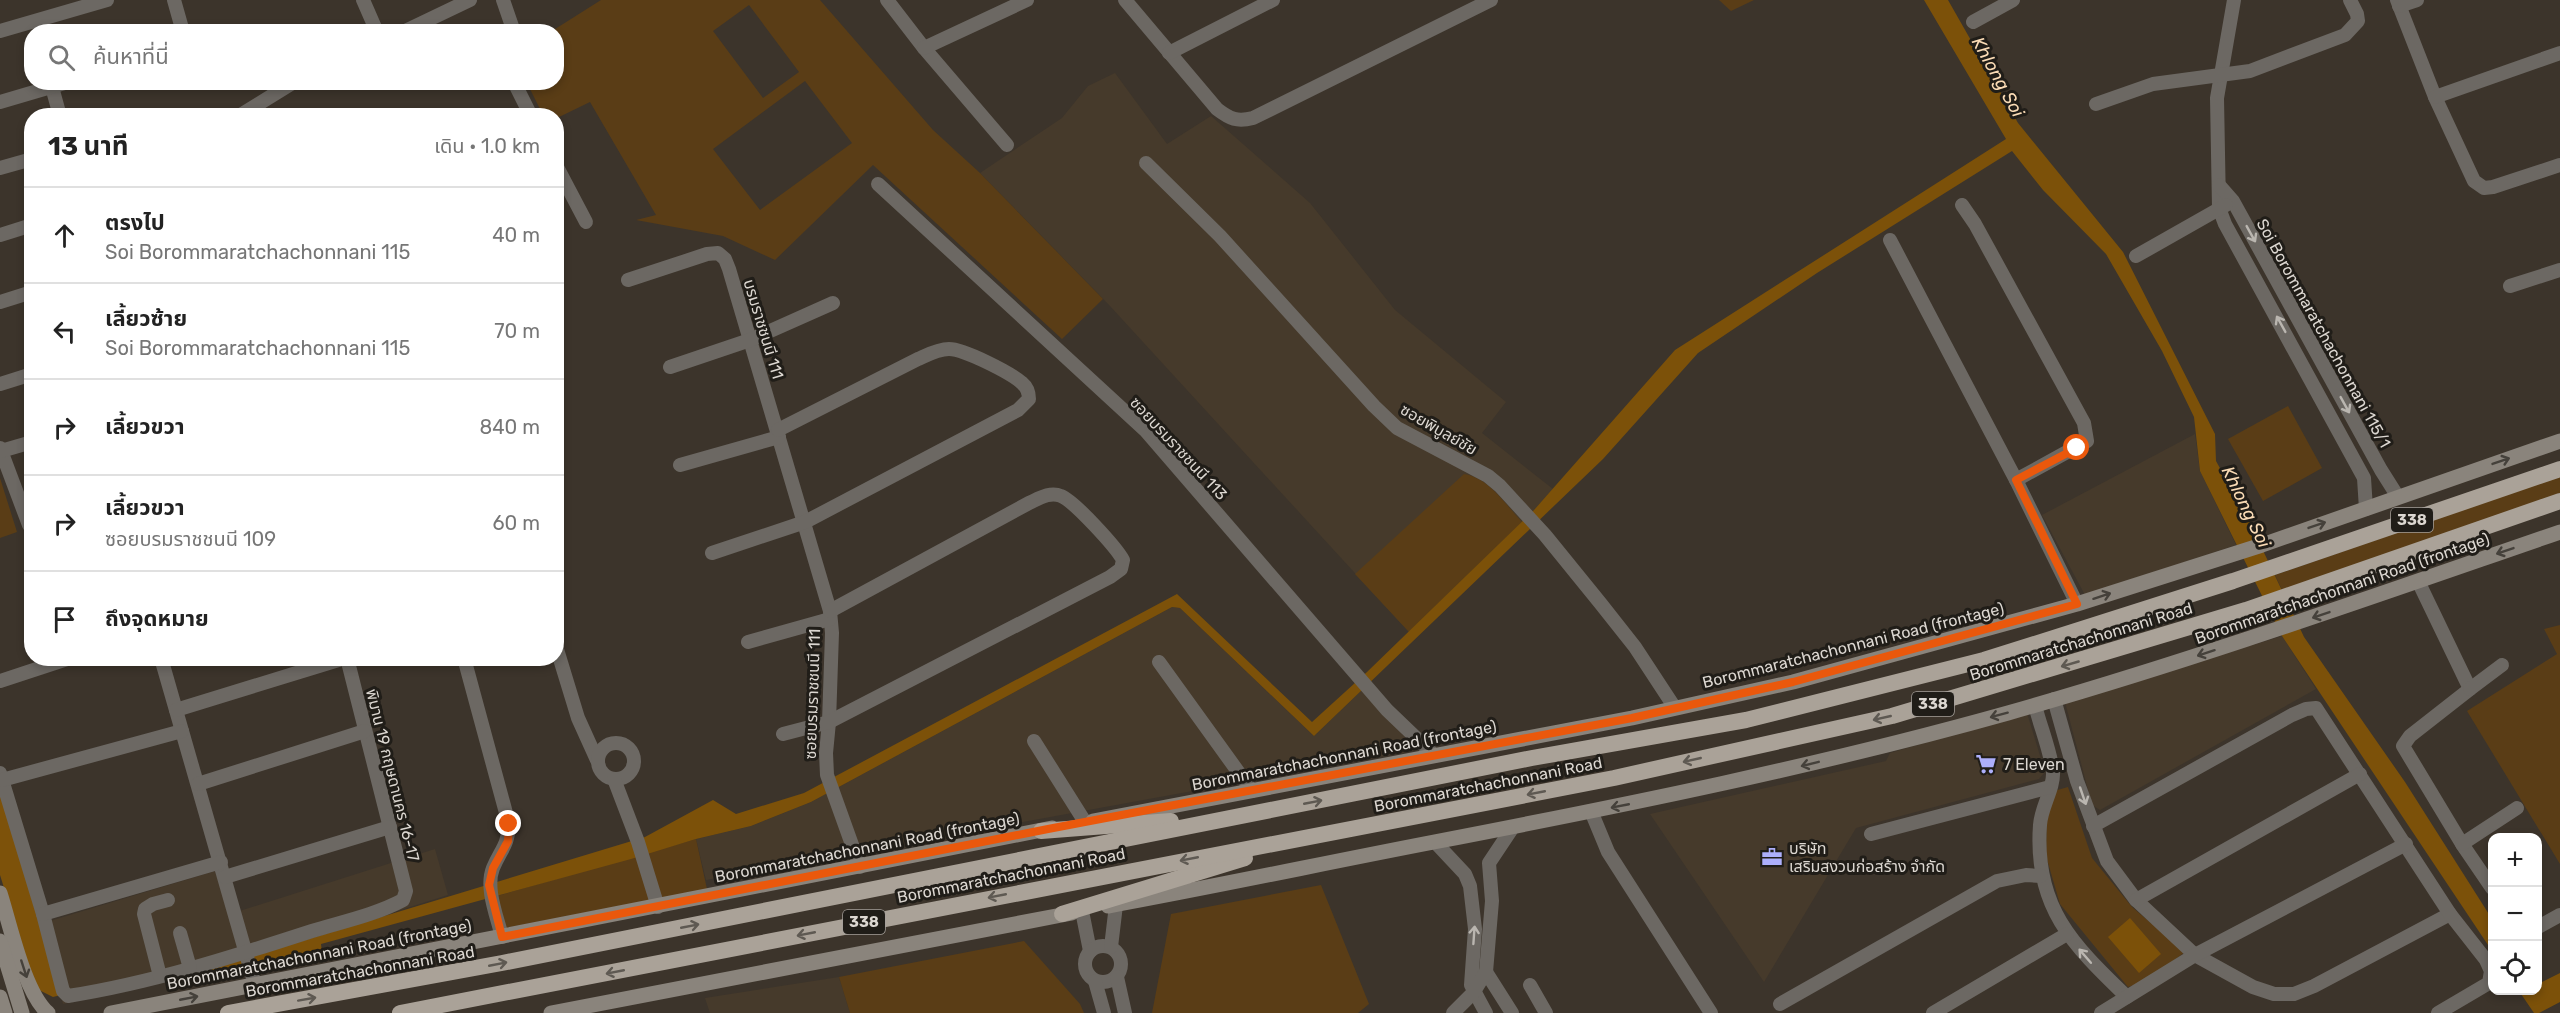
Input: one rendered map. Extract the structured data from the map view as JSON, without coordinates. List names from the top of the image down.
{
  "streets": {
    "highway": ["338", "Borommaratchachonnani Road"],
    "main road": ["Borommaratchachonnani Road (frontage)"],
    "street": [
      "บรมราชชนนี 111",
      "Soi Borommaratchachonnani 115/1",
      "ซอยพิบูลย์ชัย",
      "ซอยบรมราชชนนี 113",
      "ซอยบรมราชชนนี 111",
      "พิมาน 19 กฤษดานคร 16-17"
    ]
  },
  "crossings": [
    ["บรมราชชนนี 111", "ซอยบรมราชชนนี 111"],
    ["Soi Borommaratchachonnani 115/1", "Borommaratchachonnani Road (frontage)"],
    ["ซอยพิบูลย์ชัย", "Borommaratchachonnani Road (frontage)"],
    ["ซอยบรมราชชนนี 113", "Borommaratchachonnani Road (frontage)"],
    ["Borommaratchachonnani Road (frontage)", "ซอยบรมราชชนนี 111"]
  ],
  "water": ["Khlong Soi"],
  "places": {
    "supermarket": ["7 Eleven"],
    "office": ["บริษัท เสริมสงวนก่อสร้าง จำกัด"]
  },
  "page": {
    "search": "ค้นหาที่นี่",
    "heading": ["13 นาที", "เดิน · 1.0 km"],
    "list": [
      ["ตรงไป", "Soi Borommaratchachonnani 115", "40 m"],
      ["เลี้ยวซ้าย", "Soi Borommaratchachonnani 115", "70 m"],
      ["เลี้ยวขวา", "840 m"],
      ["เลี้ยวขวา", "ซอยบรมราชชนนี 109", "60 m"],
      "ถึงจุดหมาย"
    ],
    "map_buttons": ["+", "−"]
  }
}
